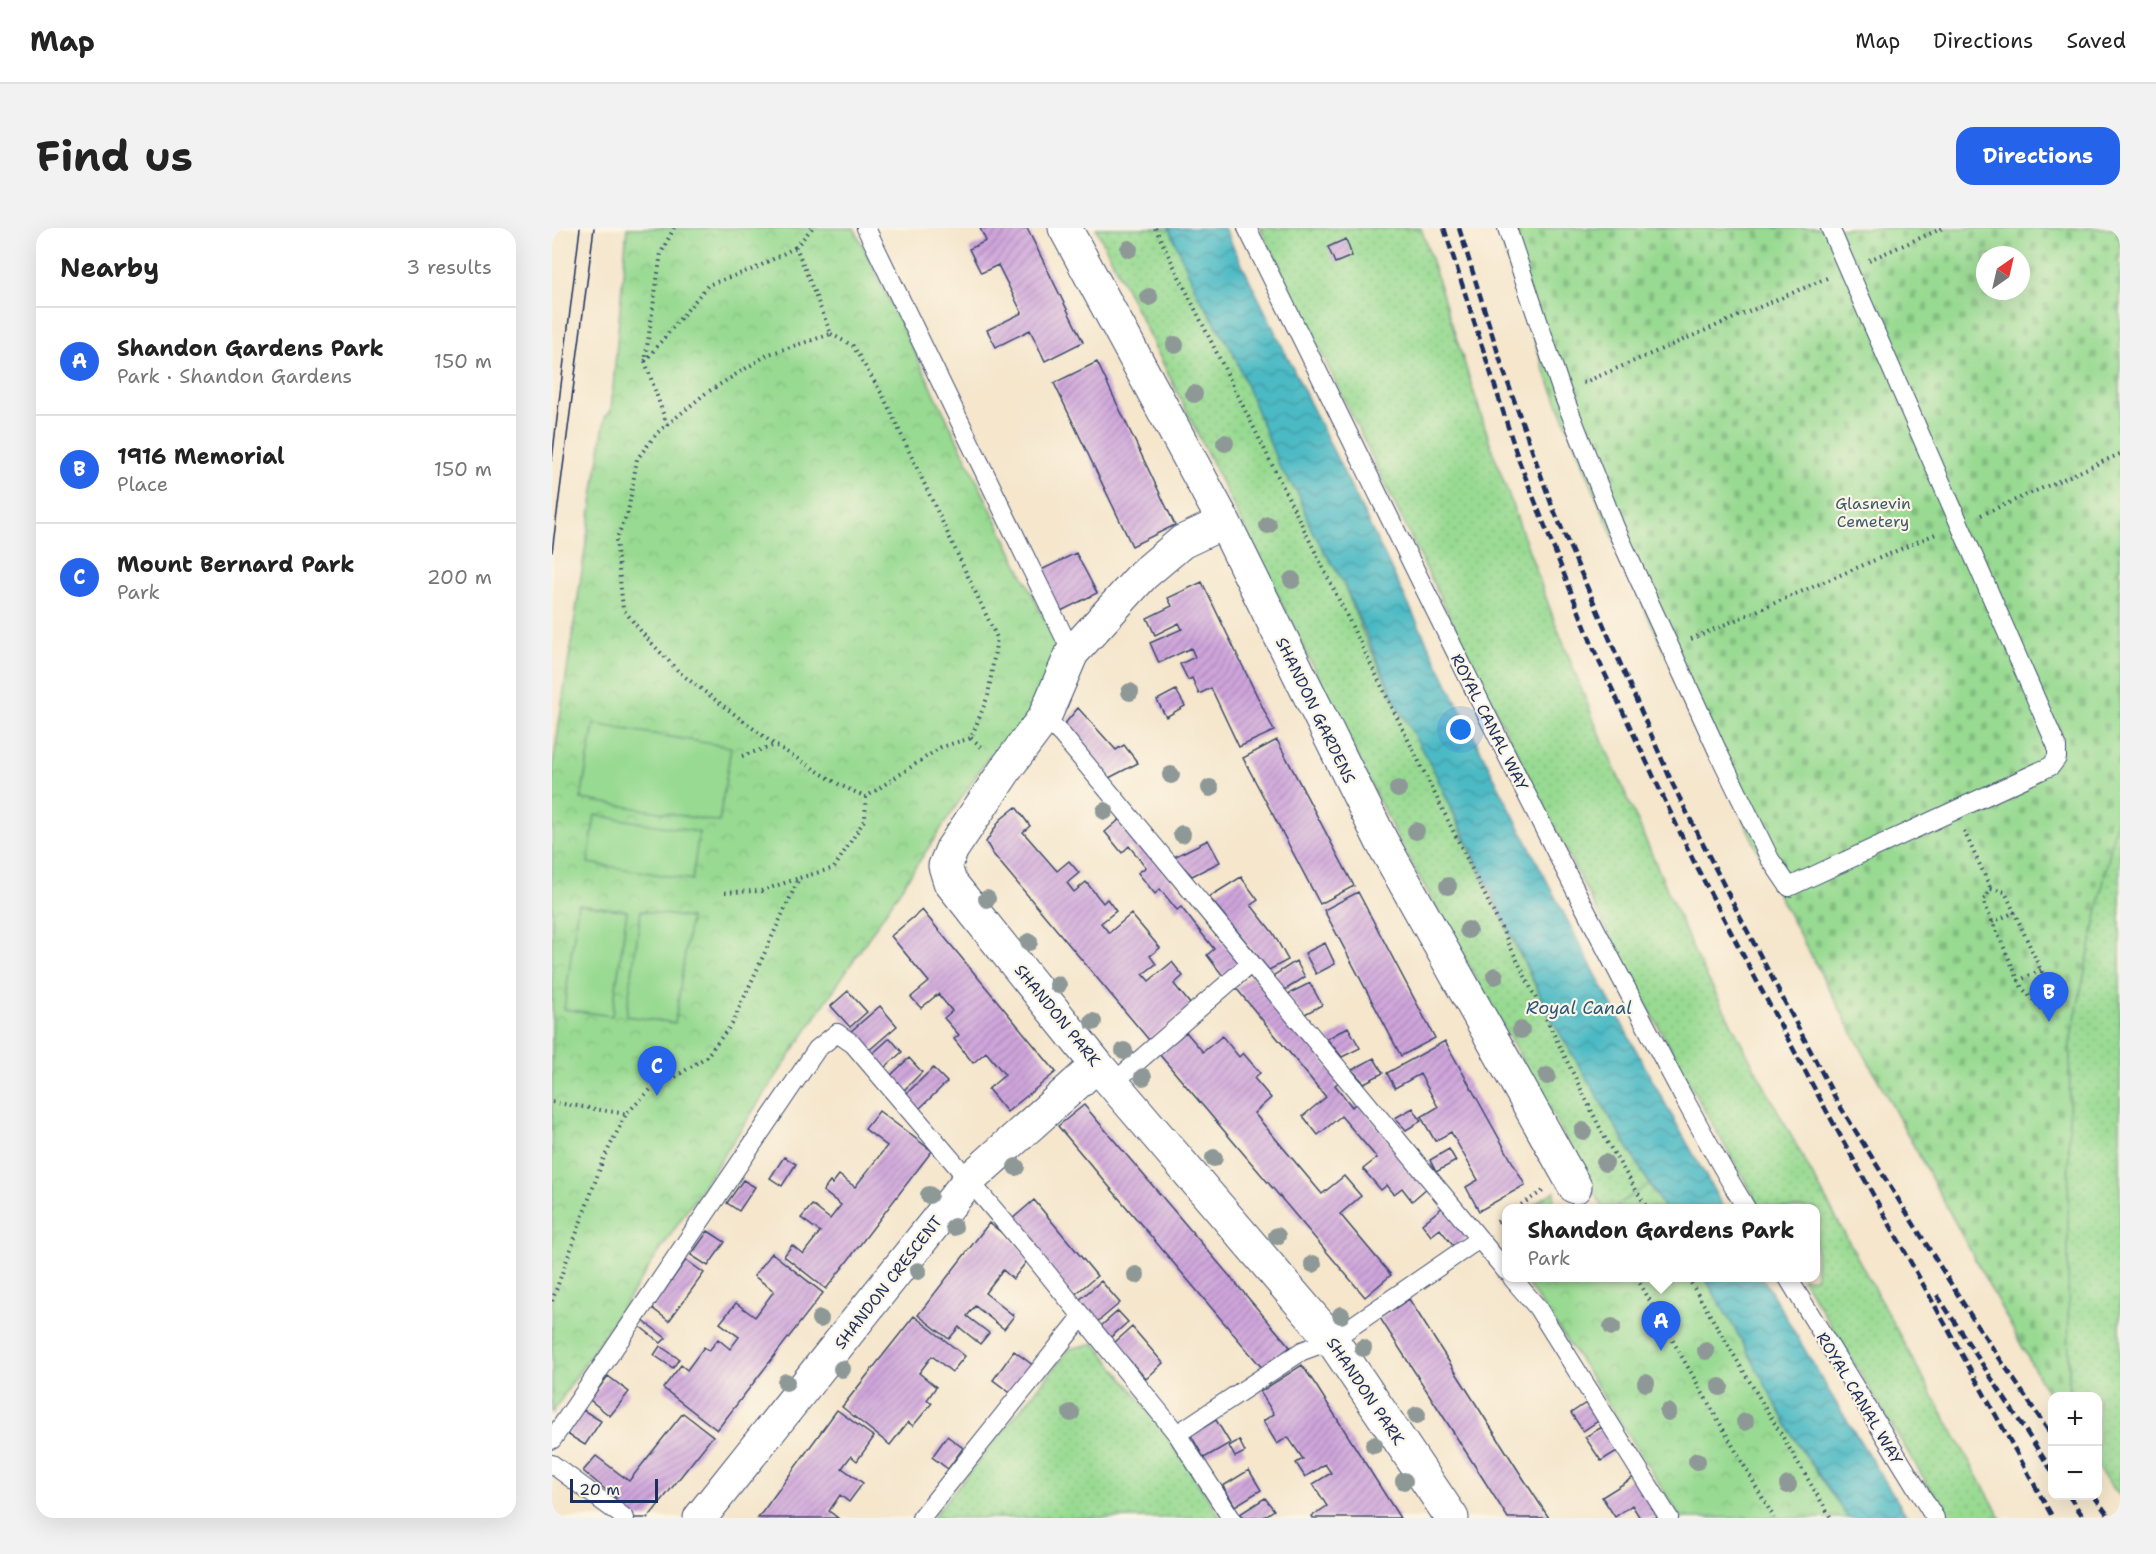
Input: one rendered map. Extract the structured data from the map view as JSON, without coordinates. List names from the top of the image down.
{
  "streets": {
    "street": ["SHANDON GARDENS", "SHANDON PARK", "SHANDON CRESCENT"],
    "lane": ["ROYAL CANAL WAY"]
  },
  "crossings": [
    ["SHANDON GARDENS", "SHANDON PARK"],
    ["SHANDON PARK", "SHANDON CRESCENT"]
  ],
  "water": ["Royal Canal"],
  "parks": ["Glasnevin Cemetery"],
  "scale_bar": "20 m",
  "north": "top right",
  "page": {
    "header": "Map",
    "nav": ["Map", "Directions", "Saved"],
    "buttons": "Directions",
    "title": "Find us",
    "heading": ["Nearby", "3 results"],
    "list": [
      {
        "mark": "A",
        "name": "Shandon Gardens Park",
        "note": "Park · Shandon Gardens",
        "value": "150 m"
      },
      {
        "mark": "B",
        "name": "1916 Memorial",
        "note": "Place",
        "value": "150 m"
      },
      {
        "mark": "C",
        "name": "Mount Bernard Park",
        "note": "Park",
        "value": "200 m"
      }
    ],
    "pins": ["B", "C", "A"],
    "popup": ["Shandon Gardens Park", "Park"],
    "map_buttons": ["+", "−"],
    "scale": "20 m"
  }
}
